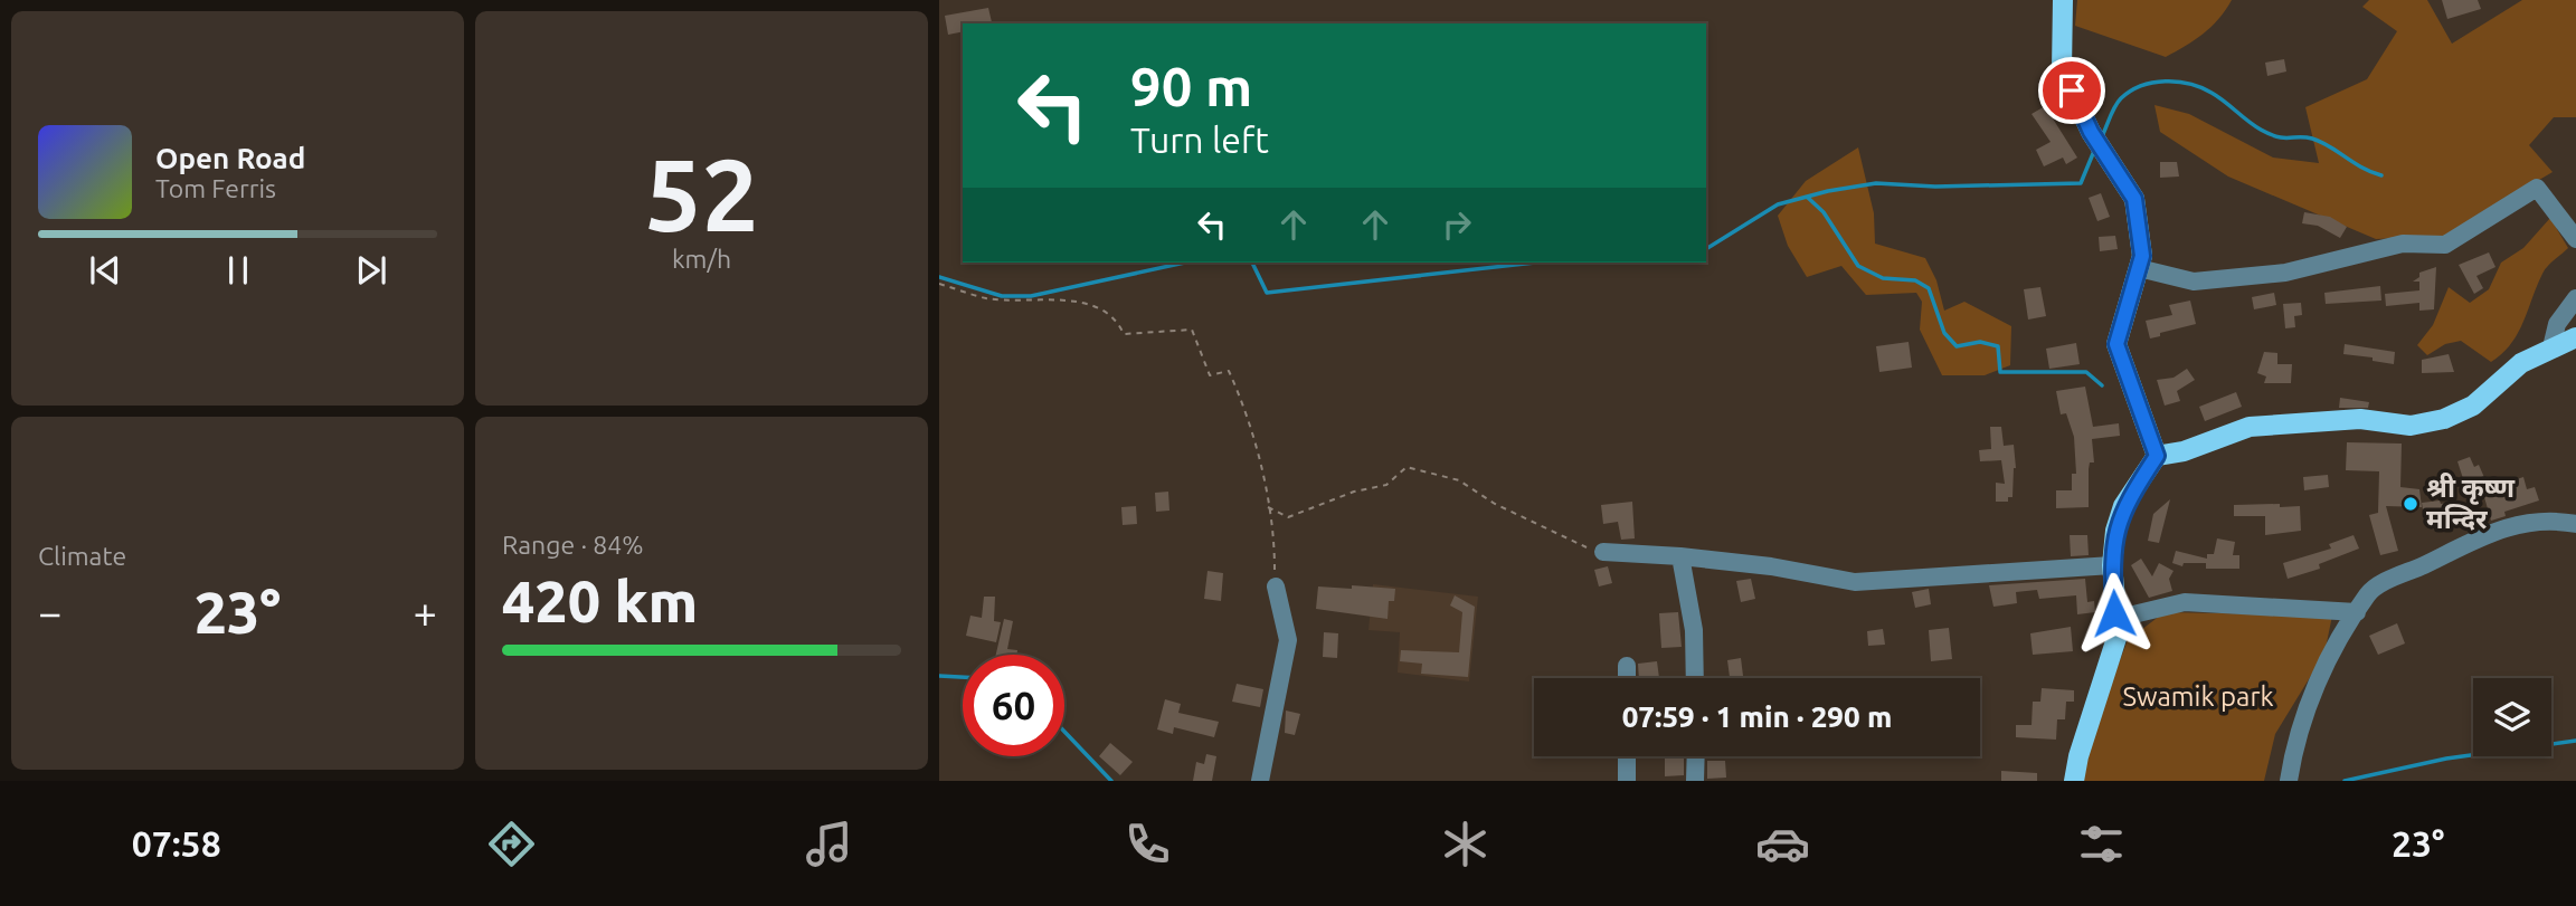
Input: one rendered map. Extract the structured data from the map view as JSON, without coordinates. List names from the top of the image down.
{
  "parks": ["Swamik park"],
  "places": ["श्री कृष्ण मन्दिर"],
  "page": {
    "tile": [
      ["52", "km/h"],
      "Climate",
      ["Range · 84%", "420 km"]
    ],
    "turn": ["90 m", "Turn left"],
    "song": ["Open Road", "Tom Ferris"],
    "heat": ["−", "23°", "+"],
    "limit": "60",
    "trip": "07:59 · 1 min · 290 m",
    "tabs": ["07:58", "23°"]
  }
}
